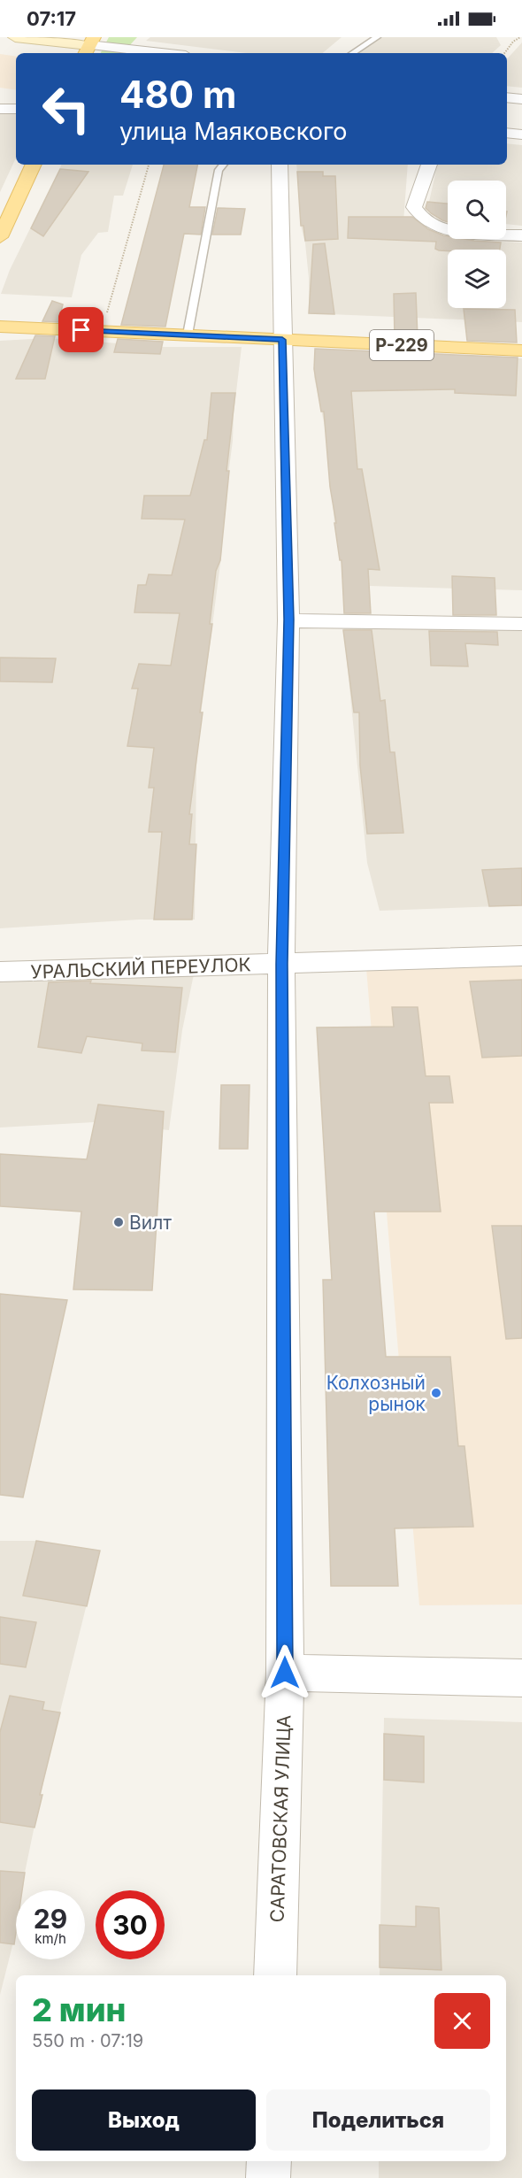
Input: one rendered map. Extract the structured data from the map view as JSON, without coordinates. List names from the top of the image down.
{
  "streets": {
    "main road": ["Р-229"],
    "street": ["УРАЛЬСКИЙ ПЕРЕУЛОК", "САРАТОВСКАЯ УЛИЦА"]
  },
  "crossings": [
    ["Р-229", "САРАТОВСКАЯ УЛИЦА"],
    ["УРАЛЬСКИЙ ПЕРЕУЛОК", "САРАТОВСКАЯ УЛИЦА"]
  ],
  "places": ["Вилт", "Колхозный рынок"],
  "page": {
    "status": "07:17",
    "turn": ["480 m", "улица Маяковского"],
    "speed": "29 km/h",
    "limit": "30",
    "heading": ["2 мин", "550 m · 07:19"],
    "buttons": ["Выход", "Поделиться"]
  }
}
